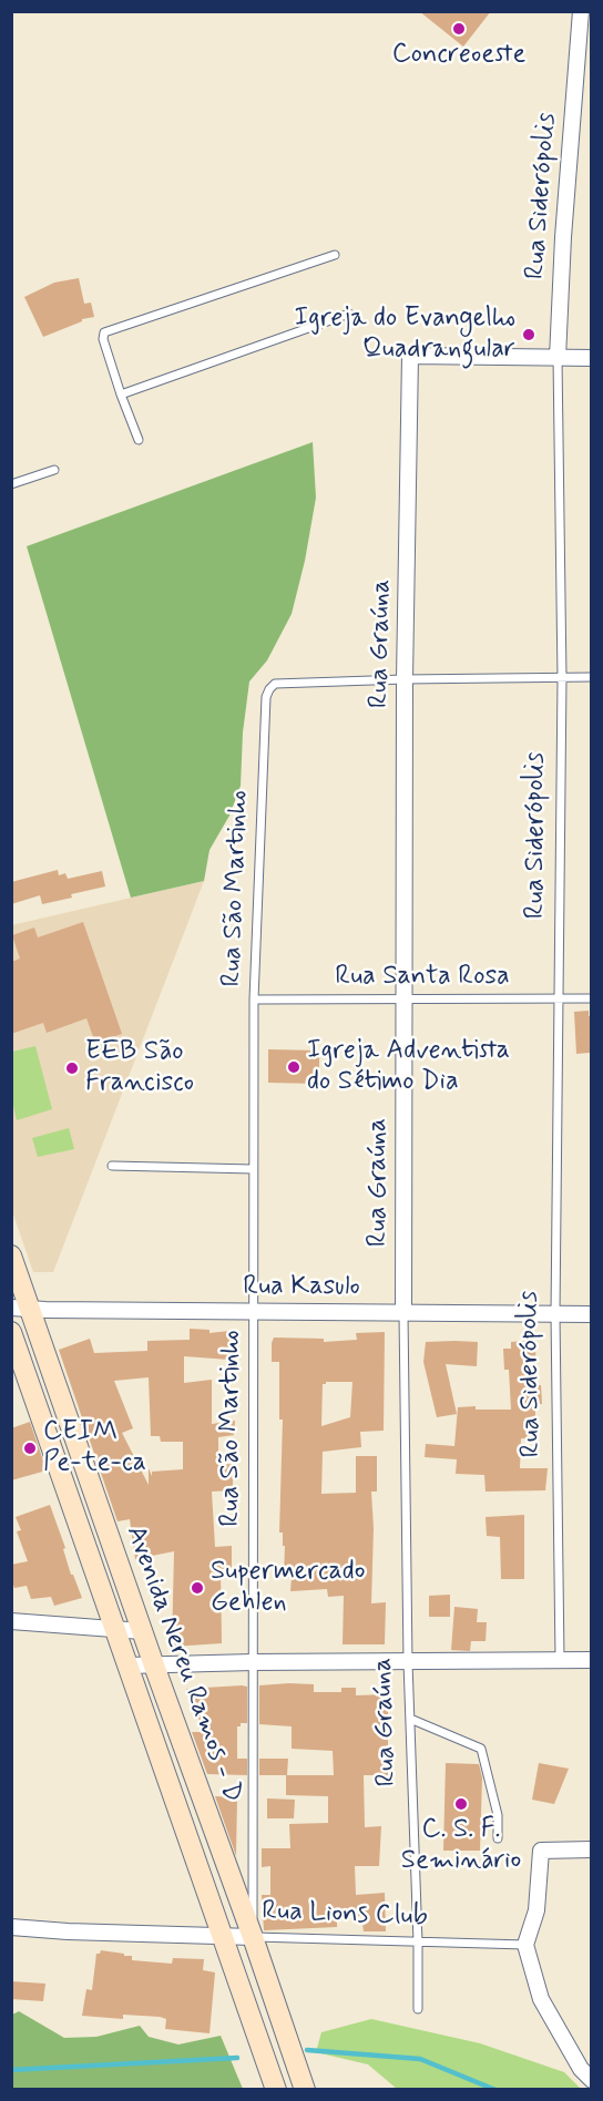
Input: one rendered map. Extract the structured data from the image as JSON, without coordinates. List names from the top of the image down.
{
  "streets": {
    "street": [
      "Rua Siderópolis",
      "Rua Graúna",
      "Rua Kasulo",
      "Avenida Nereu Ramos - D",
      "Rua Lions Club"
    ],
    "lane": ["Rua São Martinho", "Rua Santa Rosa"]
  },
  "crossings": [
    ["Rua Siderópolis", "Rua Graúna"],
    ["Rua Siderópolis", "Rua Santa Rosa"],
    ["Rua Siderópolis", "Rua Kasulo"],
    ["Rua Graúna", "Rua São Martinho"],
    ["Rua Graúna", "Rua Santa Rosa"],
    ["Rua Graúna", "Rua Kasulo"],
    ["Rua Graúna", "Rua Lions Club"],
    ["Rua São Martinho", "Rua Santa Rosa"],
    ["Rua São Martinho", "Rua Kasulo"],
    ["Rua São Martinho", "Avenida Nereu Ramos - D"],
    ["Rua São Martinho", "Rua Lions Club"],
    ["Rua Kasulo", "Avenida Nereu Ramos - D"],
    ["Avenida Nereu Ramos - D", "Rua Lions Club"]
  ],
  "places": [
    "Concreoeste",
    "Igreja do Evangelho Quadrangular",
    "Igreja Adventista do Sétimo Dia",
    "EEB São Francisco",
    "CEIM Pe-te-ca",
    "Supermercado Gehlen",
    "C. S. F. Seminário"
  ]
}
